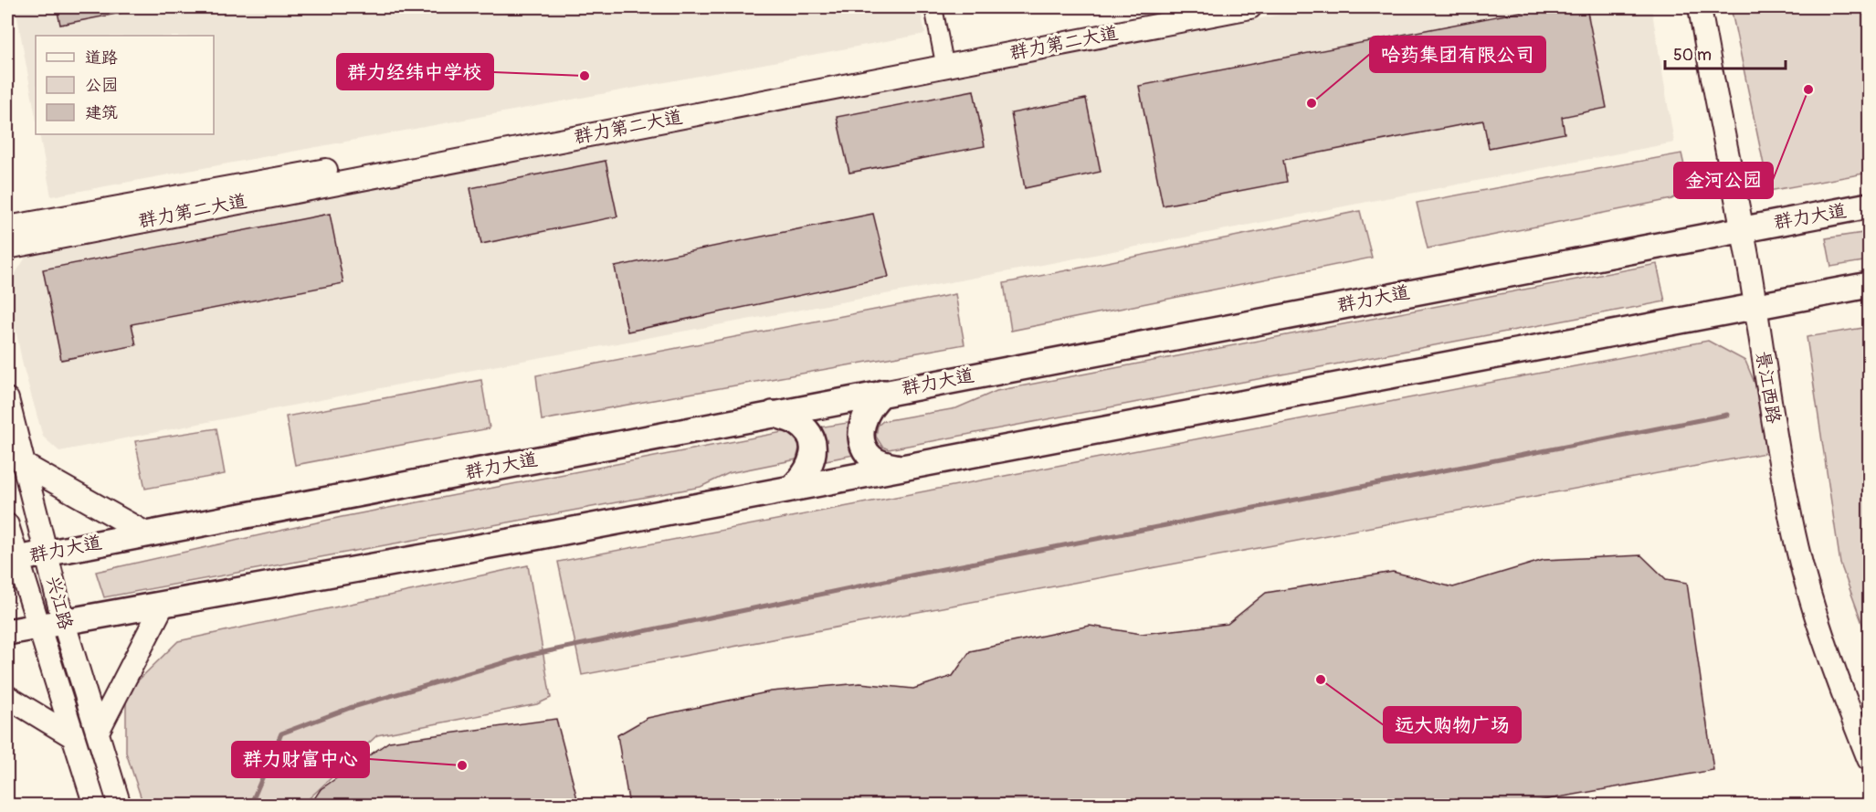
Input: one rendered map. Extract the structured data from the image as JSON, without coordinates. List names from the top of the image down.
{
  "streets": {
    "main road": [
      "群力第二大道",
      "群力大道",
      "景江西路",
      "兴江路"
    ]
  },
  "crossings": [
    ["群力大道", "景江西路"],
    ["群力大道", "兴江路"]
  ],
  "places": [
    "群力经纬中学校",
    "金河公园",
    "哈药集团有限公司",
    "远大购物广场",
    "群力财富中心"
  ],
  "legend": ["道路", "公园", "建筑"],
  "scale_bar": "50 m"
}
